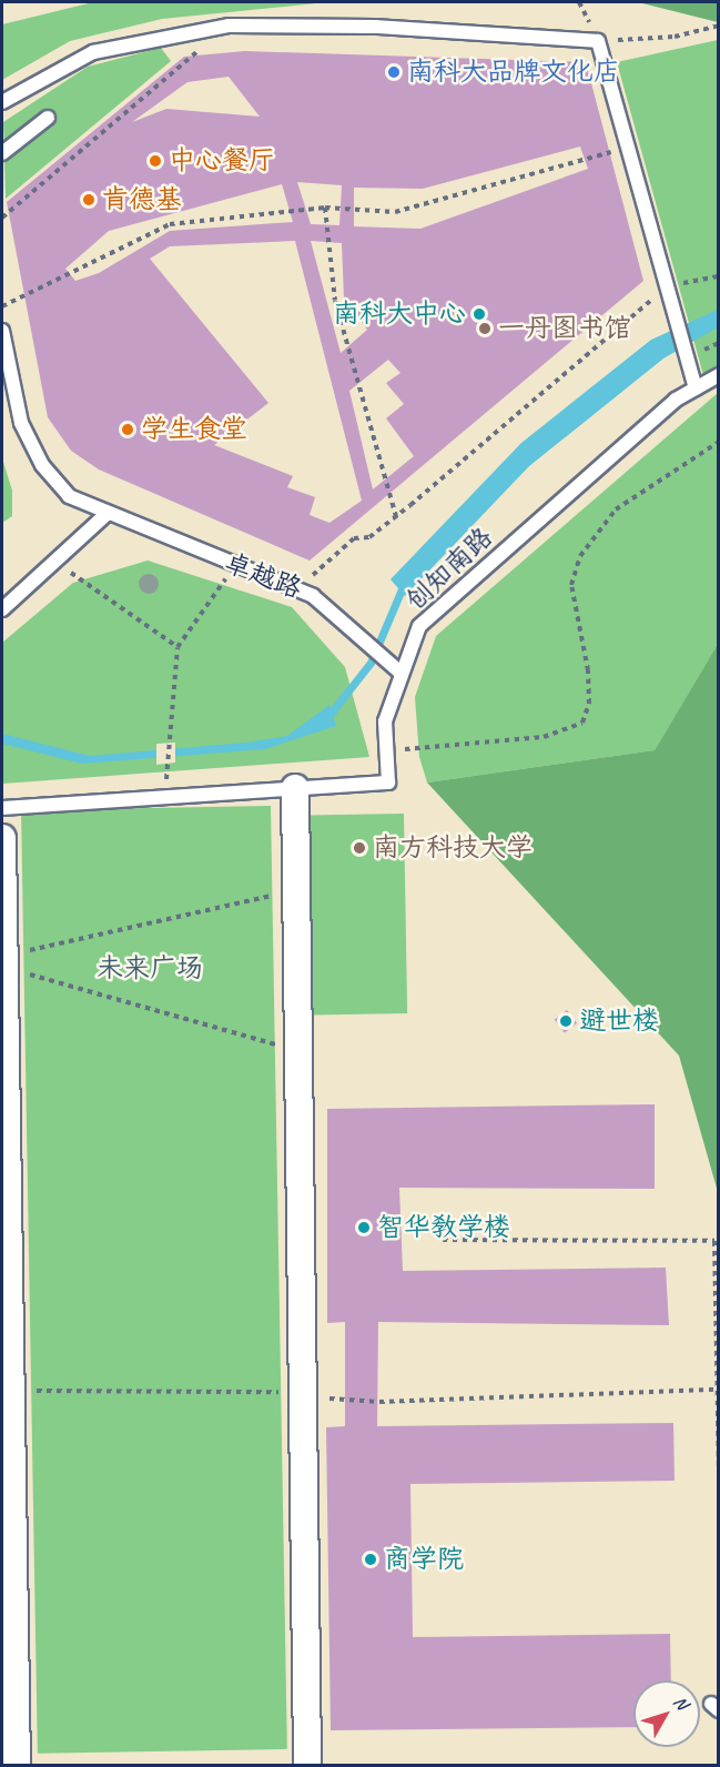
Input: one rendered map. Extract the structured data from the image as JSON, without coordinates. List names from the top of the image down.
{
  "streets": {
    "lane": ["创知南路", "卓越路"]
  },
  "crossings": [
    ["创知南路", "卓越路"]
  ],
  "parks": ["未来广场"],
  "places": [
    "南科大品牌文化店",
    "中心餐厅",
    "肯德基",
    "南科大中心",
    "一丹图书馆",
    "学生食堂",
    "南方科技大学",
    "避世楼",
    "智华教学楼",
    "商学院"
  ],
  "north": "top right"
}
